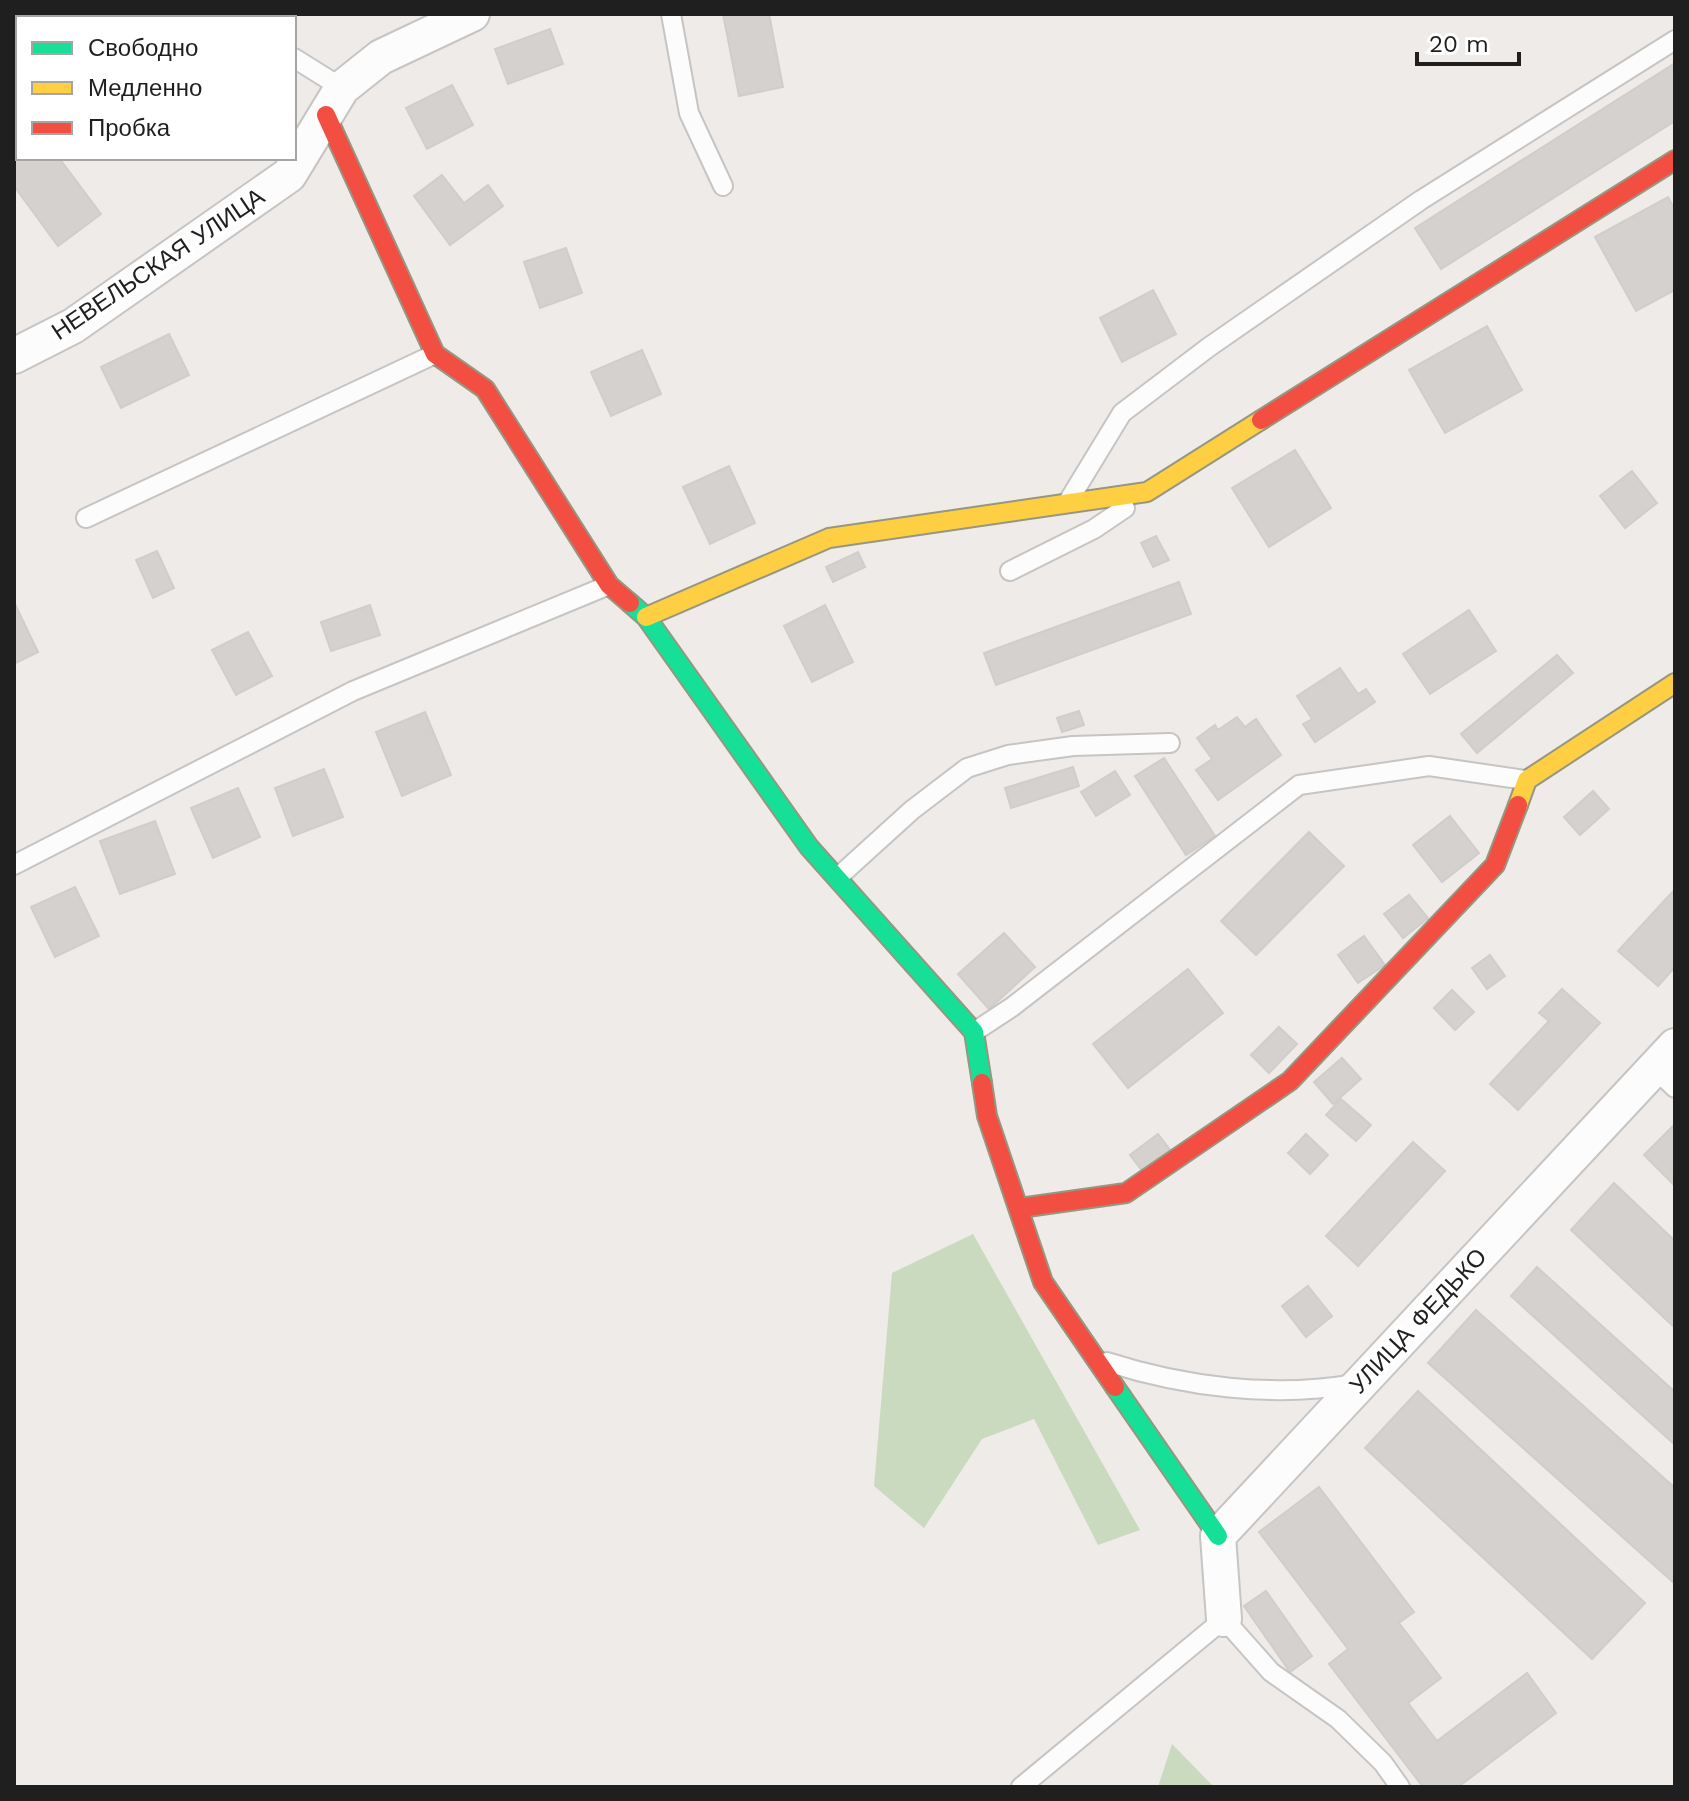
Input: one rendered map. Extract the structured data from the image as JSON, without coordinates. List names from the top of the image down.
{
  "streets": {
    "street": ["НЕВЕЛЬСКАЯ УЛИЦА", "УЛИЦА ФЕДЬКО"]
  },
  "legend": ["Свободно", "Медленно", "Пробка"],
  "scale_bar": "20 m"
}
